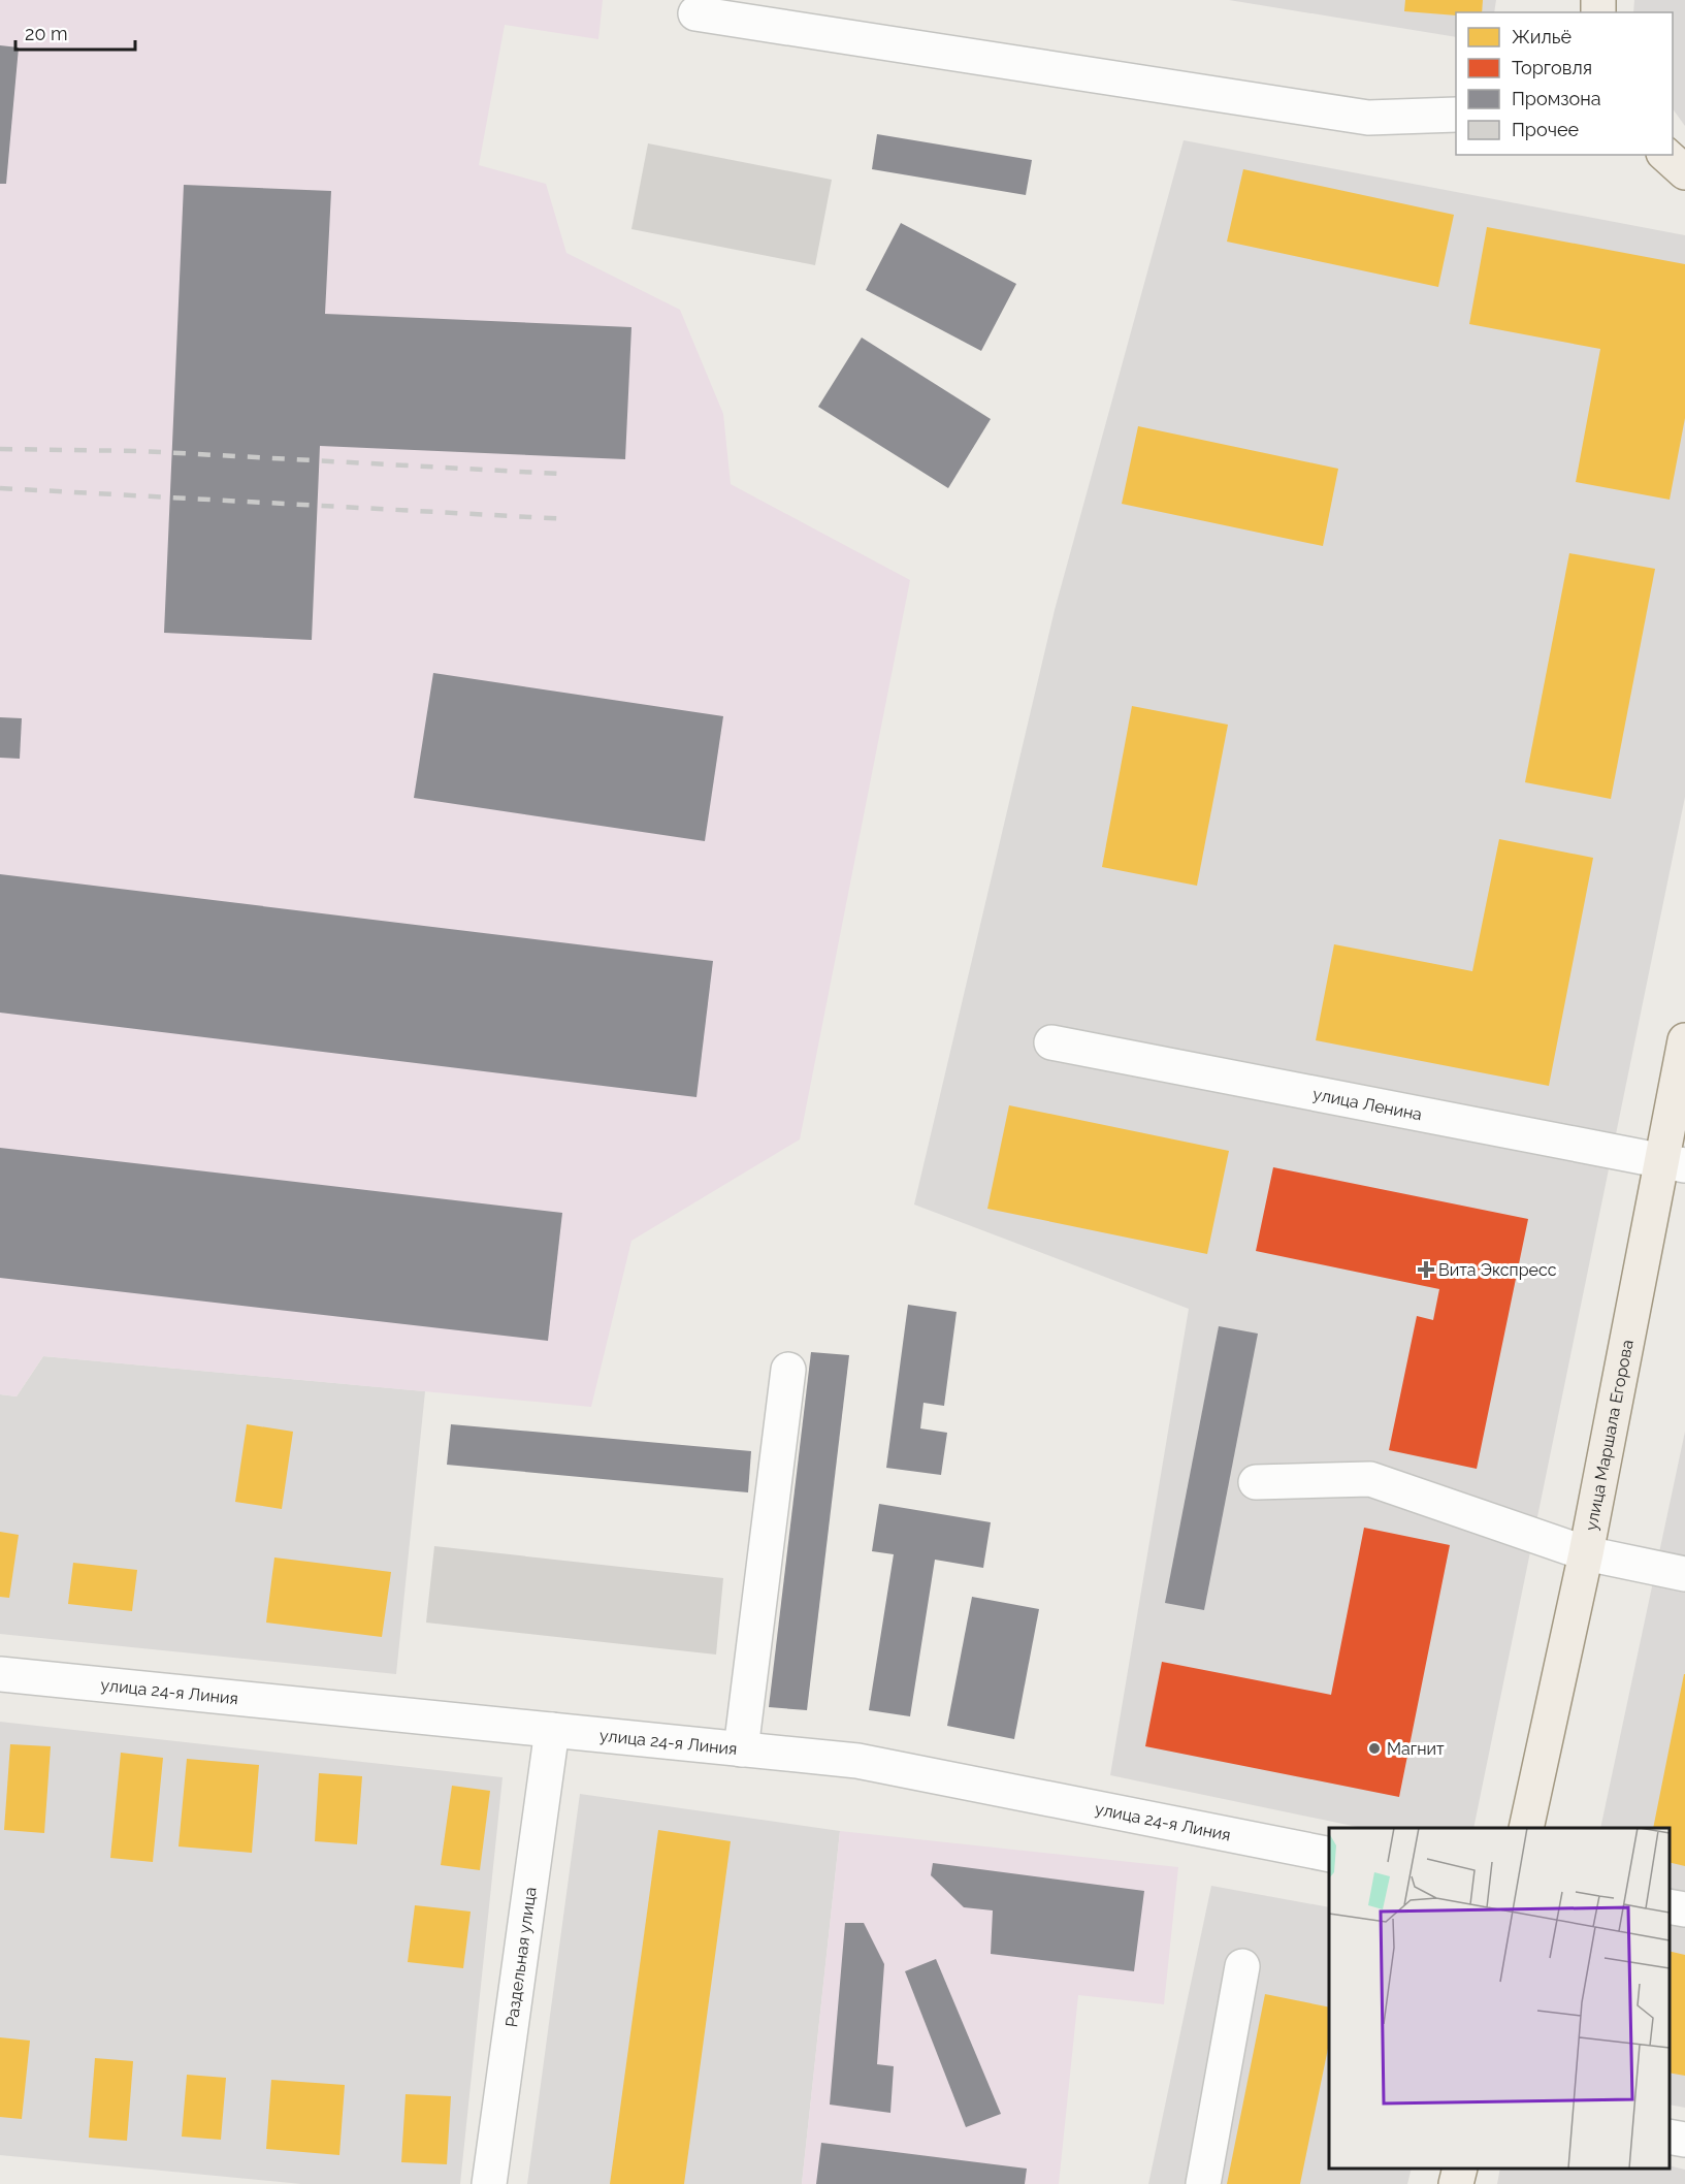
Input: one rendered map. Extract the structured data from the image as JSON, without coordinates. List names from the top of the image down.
{
  "streets": {
    "main road": ["улица Маршала Егорова"],
    "street": ["улица Ленина", "улица 24-я Линия", "Раздельная улица"]
  },
  "crossings": [
    ["улица Ленина", "улица Маршала Егорова"],
    ["улица 24-я Линия", "Раздельная улица"]
  ],
  "places": {
    "health": ["Вита Экспресс"],
    "other": ["Магнит"]
  },
  "legend": [
    "Жильё",
    "Торговля",
    "Промзона",
    "Прочее"
  ],
  "scale_bar": "20 m"
}
